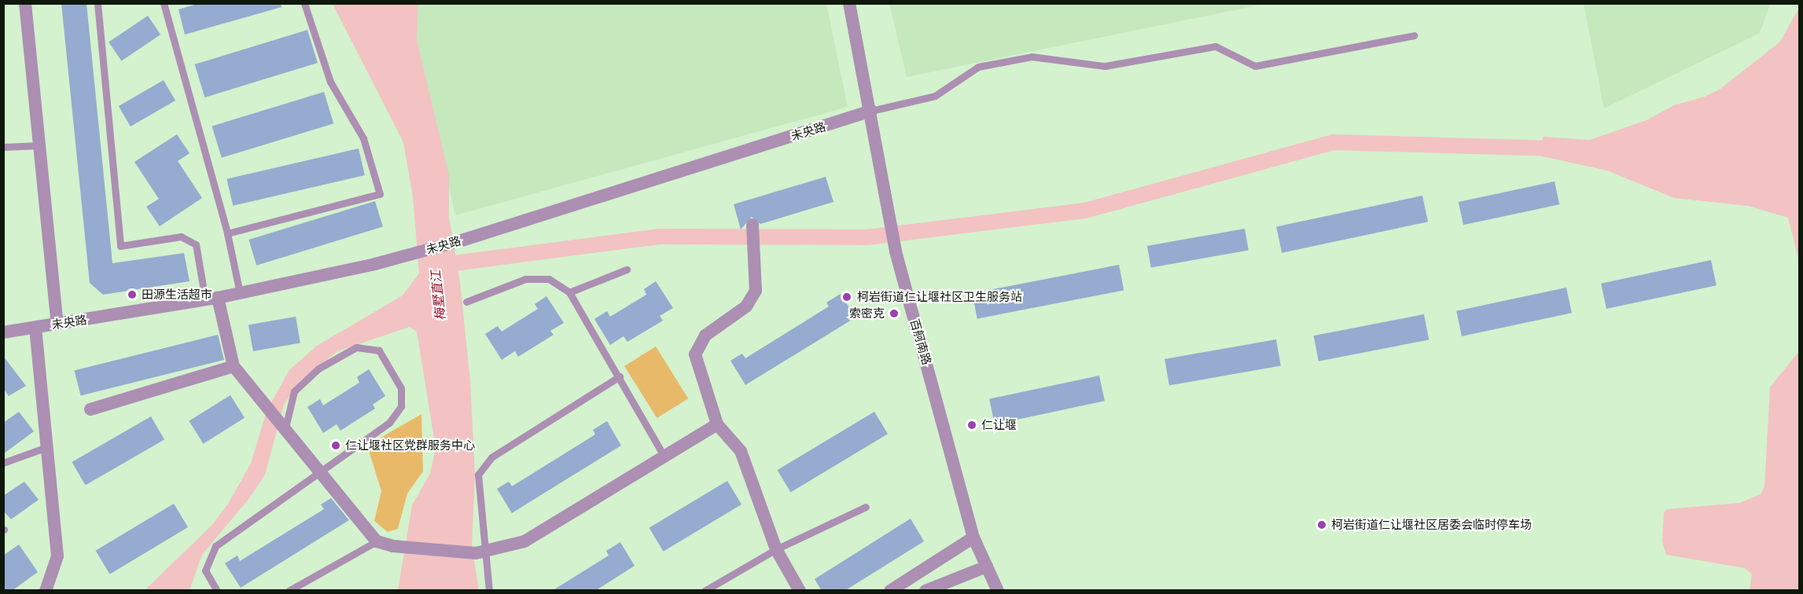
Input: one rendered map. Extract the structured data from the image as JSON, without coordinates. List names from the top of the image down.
{
  "streets": {
    "street": ["未央路", "百舸南路"]
  },
  "crossings": [
    ["未央路", "百舸南路"]
  ],
  "water": ["梅墅直江"],
  "places": [
    "田源生活超市",
    "柯岩街道仁让堰社区卫生服务站",
    "索密克",
    "仁让堰",
    "仁让堰社区党群服务中心",
    "柯岩街道仁让堰社区居委会临时停车场"
  ]
}
